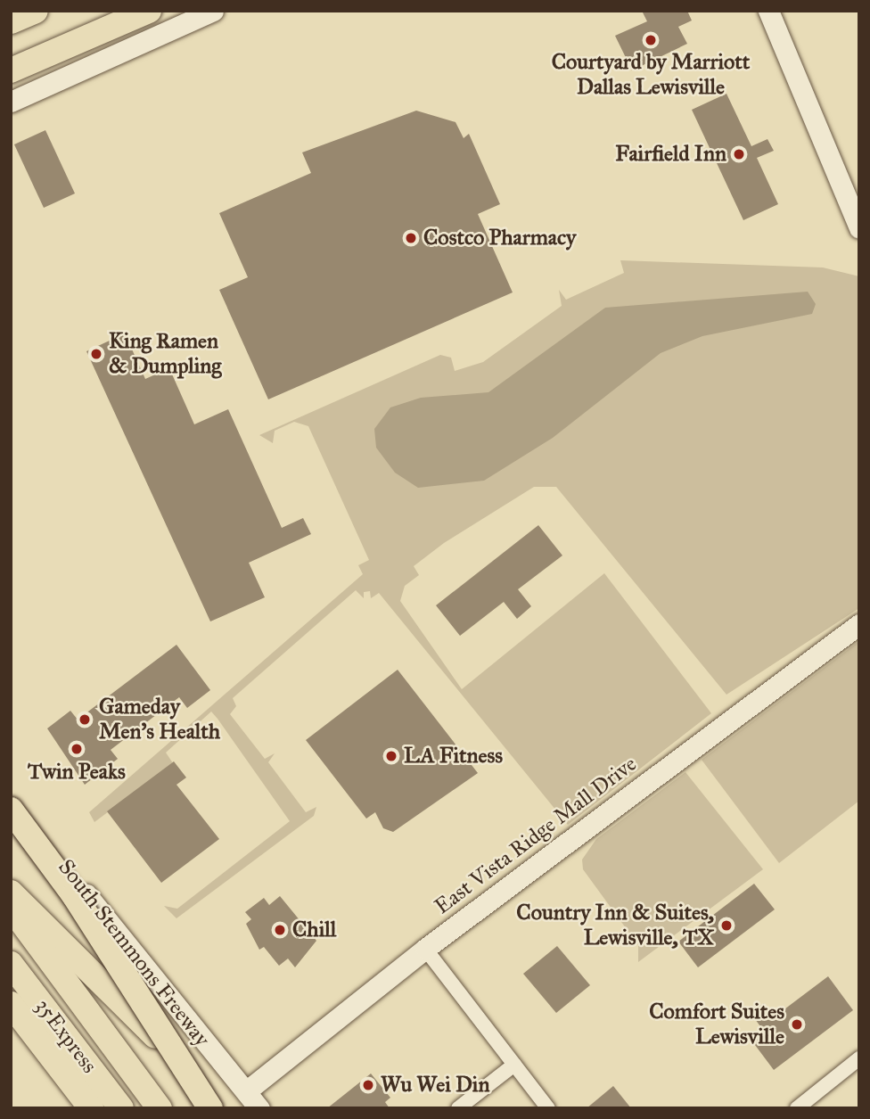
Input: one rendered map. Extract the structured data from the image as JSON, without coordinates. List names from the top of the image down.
{
  "streets": {
    "highway": ["35Express"],
    "main road": ["East Vista Ridge Mall Drive", "South Stemmons Freeway"]
  },
  "crossings": [
    ["East Vista Ridge Mall Drive", "South Stemmons Freeway"]
  ],
  "places": [
    "Courtyard by Marriott Dallas Lewisville",
    "Fairfield Inn",
    "Costco Pharmacy",
    "King Ramen & Dumpling",
    "Gameday Men's Health",
    "Twin Peaks",
    "LA Fitness",
    "Country Inn & Suites, Lewisville, TX",
    "Chill",
    "Comfort Suites Lewisville",
    "Wu Wei Din"
  ]
}
